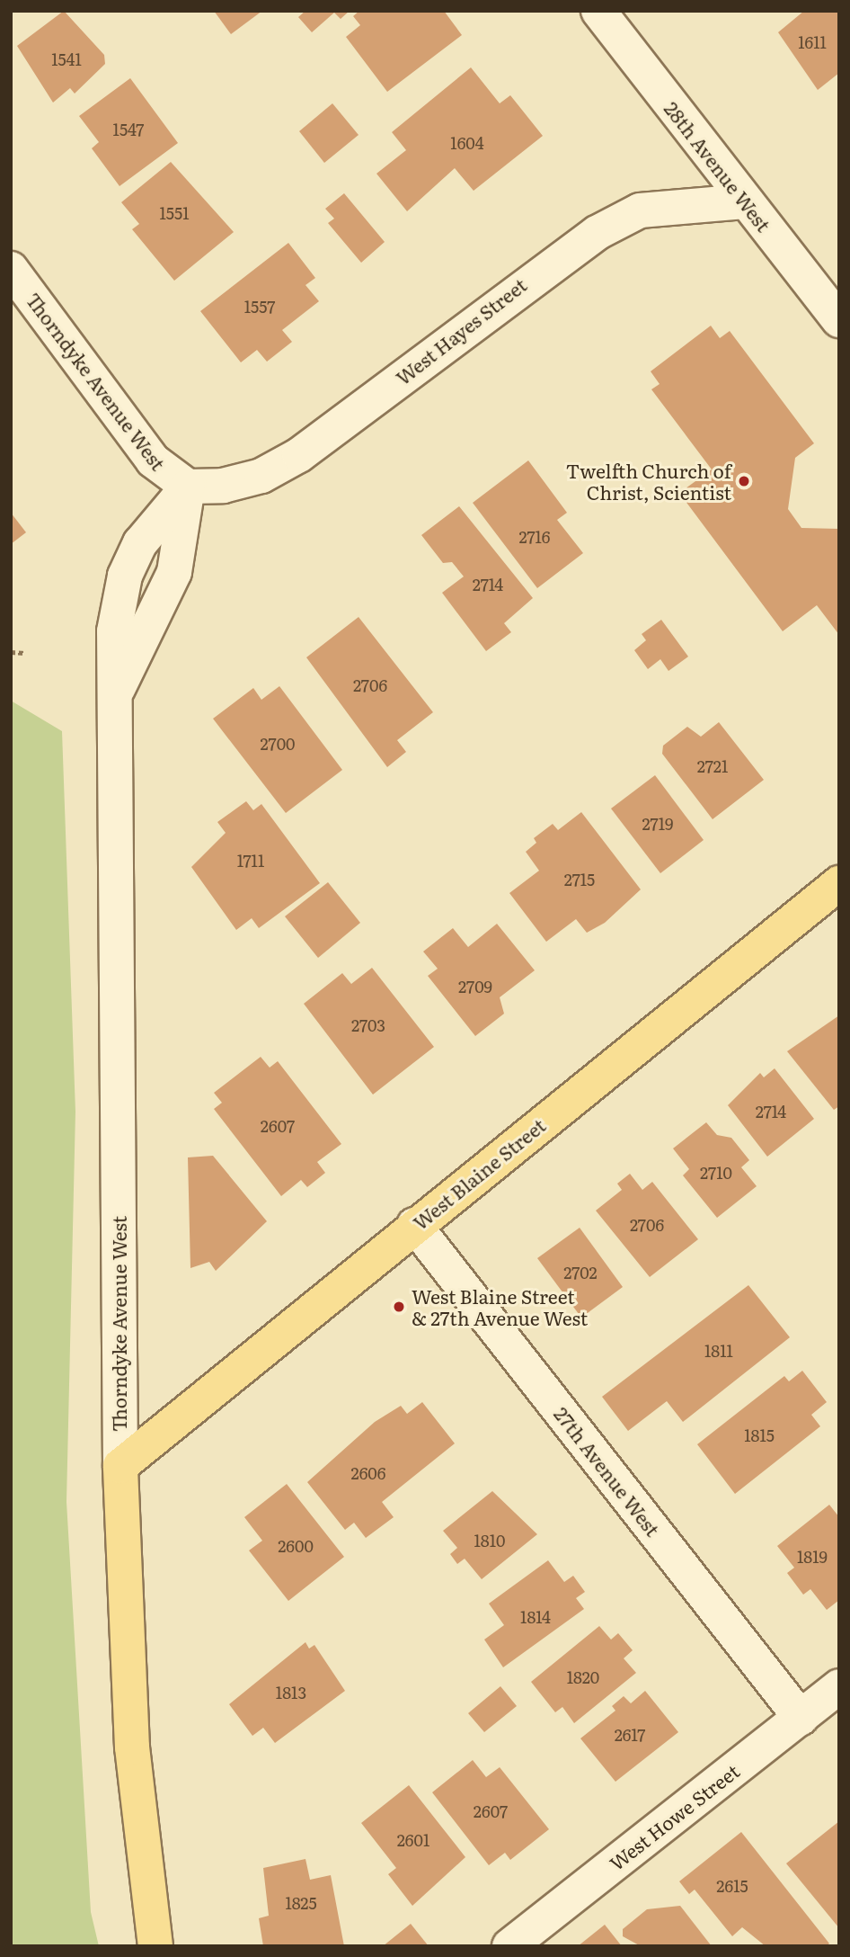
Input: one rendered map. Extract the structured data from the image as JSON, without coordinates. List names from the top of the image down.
{
  "streets": {
    "main road": ["Thorndyke Avenue West", "West Blaine Street"],
    "street": [
      "28th Avenue West",
      "West Hayes Street",
      "27th Avenue West",
      "West Howe Street"
    ]
  },
  "crossings": [
    ["28th Avenue West", "West Hayes Street"],
    ["West Hayes Street", "Thorndyke Avenue West"],
    ["Thorndyke Avenue West", "West Blaine Street"],
    ["West Blaine Street", "27th Avenue West"],
    ["27th Avenue West", "West Howe Street"]
  ],
  "places": ["Twelfth Church of Christ, Scientist", "West Blaine Street & 27th Avenue West"],
  "house_numbers": [
    "1611",
    "1541",
    "1547",
    "1604",
    "1551",
    "1557",
    "2716",
    "2714",
    "2706",
    "2700",
    "2721",
    "2719",
    "1711",
    "2715",
    "2709",
    "2703",
    "2714",
    "2607",
    "2710",
    "2706",
    "2702",
    "1811",
    "1815",
    "2606",
    "1810",
    "2600",
    "1819",
    "1814",
    "1820",
    "1813",
    "2617",
    "2607",
    "2601",
    "2615",
    "1825"
  ]
}
